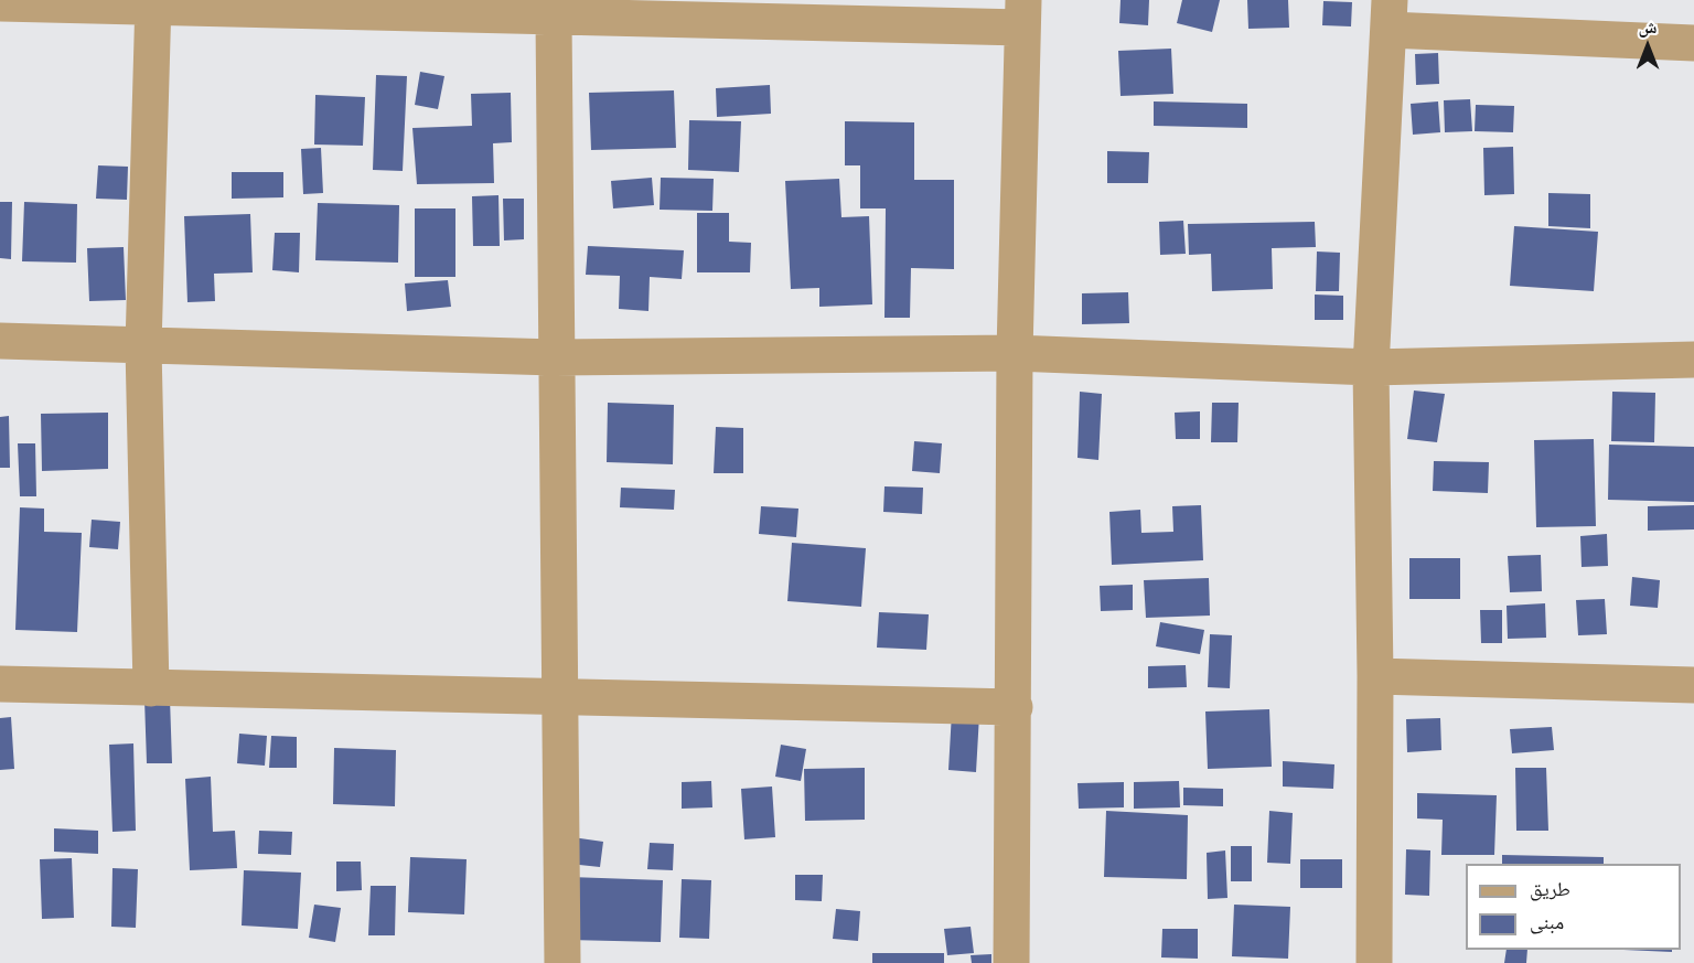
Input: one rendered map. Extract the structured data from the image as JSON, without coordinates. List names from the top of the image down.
{
  "legend": ["طريق", "مبنى"],
  "north": "top"
}
